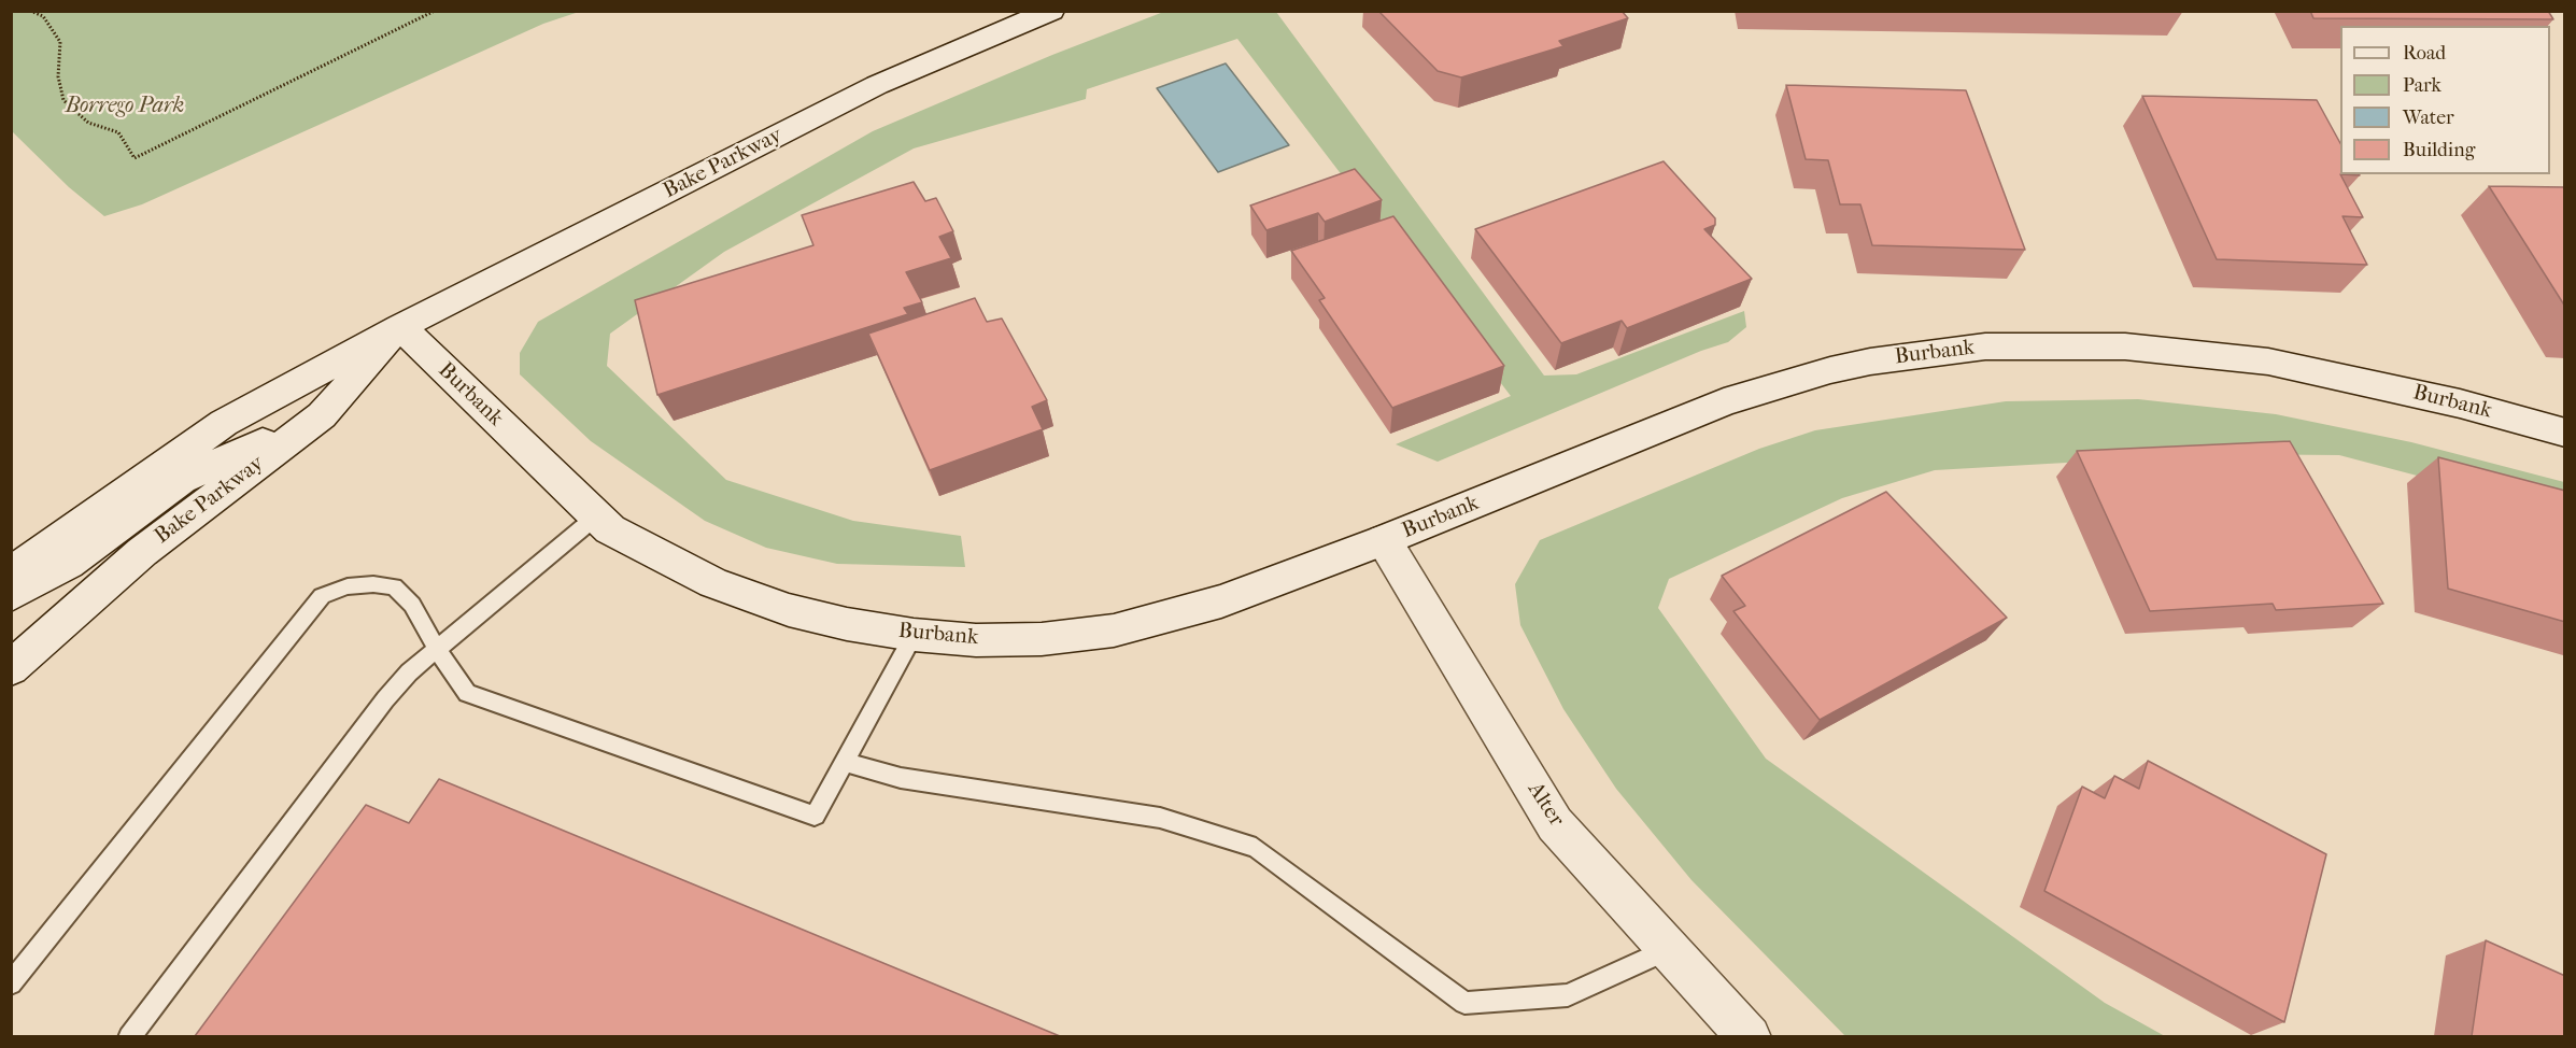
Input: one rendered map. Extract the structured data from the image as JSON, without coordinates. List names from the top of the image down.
{
  "streets": {
    "street": ["Bake Parkway", "Burbank", "Alter"]
  },
  "crossings": [
    ["Bake Parkway", "Burbank"],
    ["Burbank", "Alter"]
  ],
  "parks": ["Borrego Park"],
  "legend": [
    "Road",
    "Park",
    "Water",
    "Building"
  ]
}
